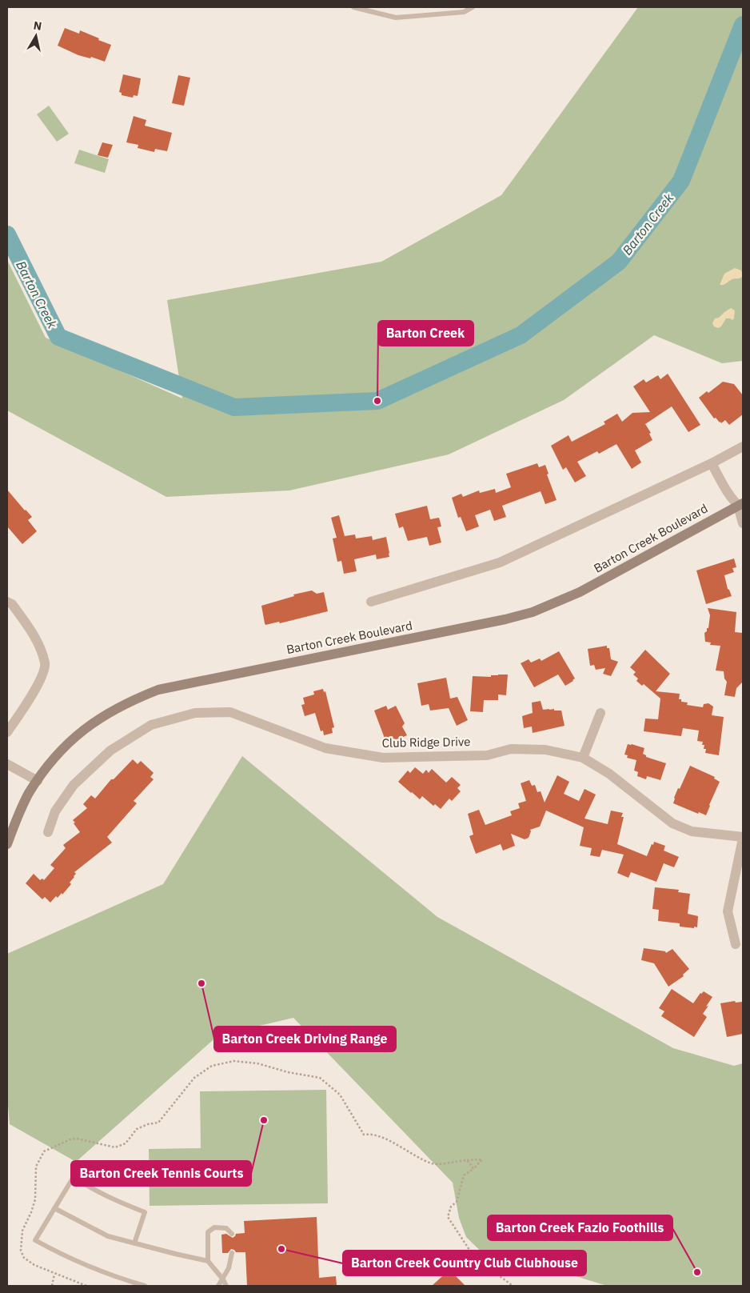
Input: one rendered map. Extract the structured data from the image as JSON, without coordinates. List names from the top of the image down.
{
  "streets": {
    "street": ["Barton Creek Boulevard", "Club Ridge Drive"]
  },
  "water": ["Barton Creek"],
  "places": [
    "Barton Creek",
    "Barton Creek Driving Range",
    "Barton Creek Tennis Courts",
    "Barton Creek Country Club Clubhouse",
    "Barton Creek Fazio Foothills"
  ],
  "north": "top"
}
